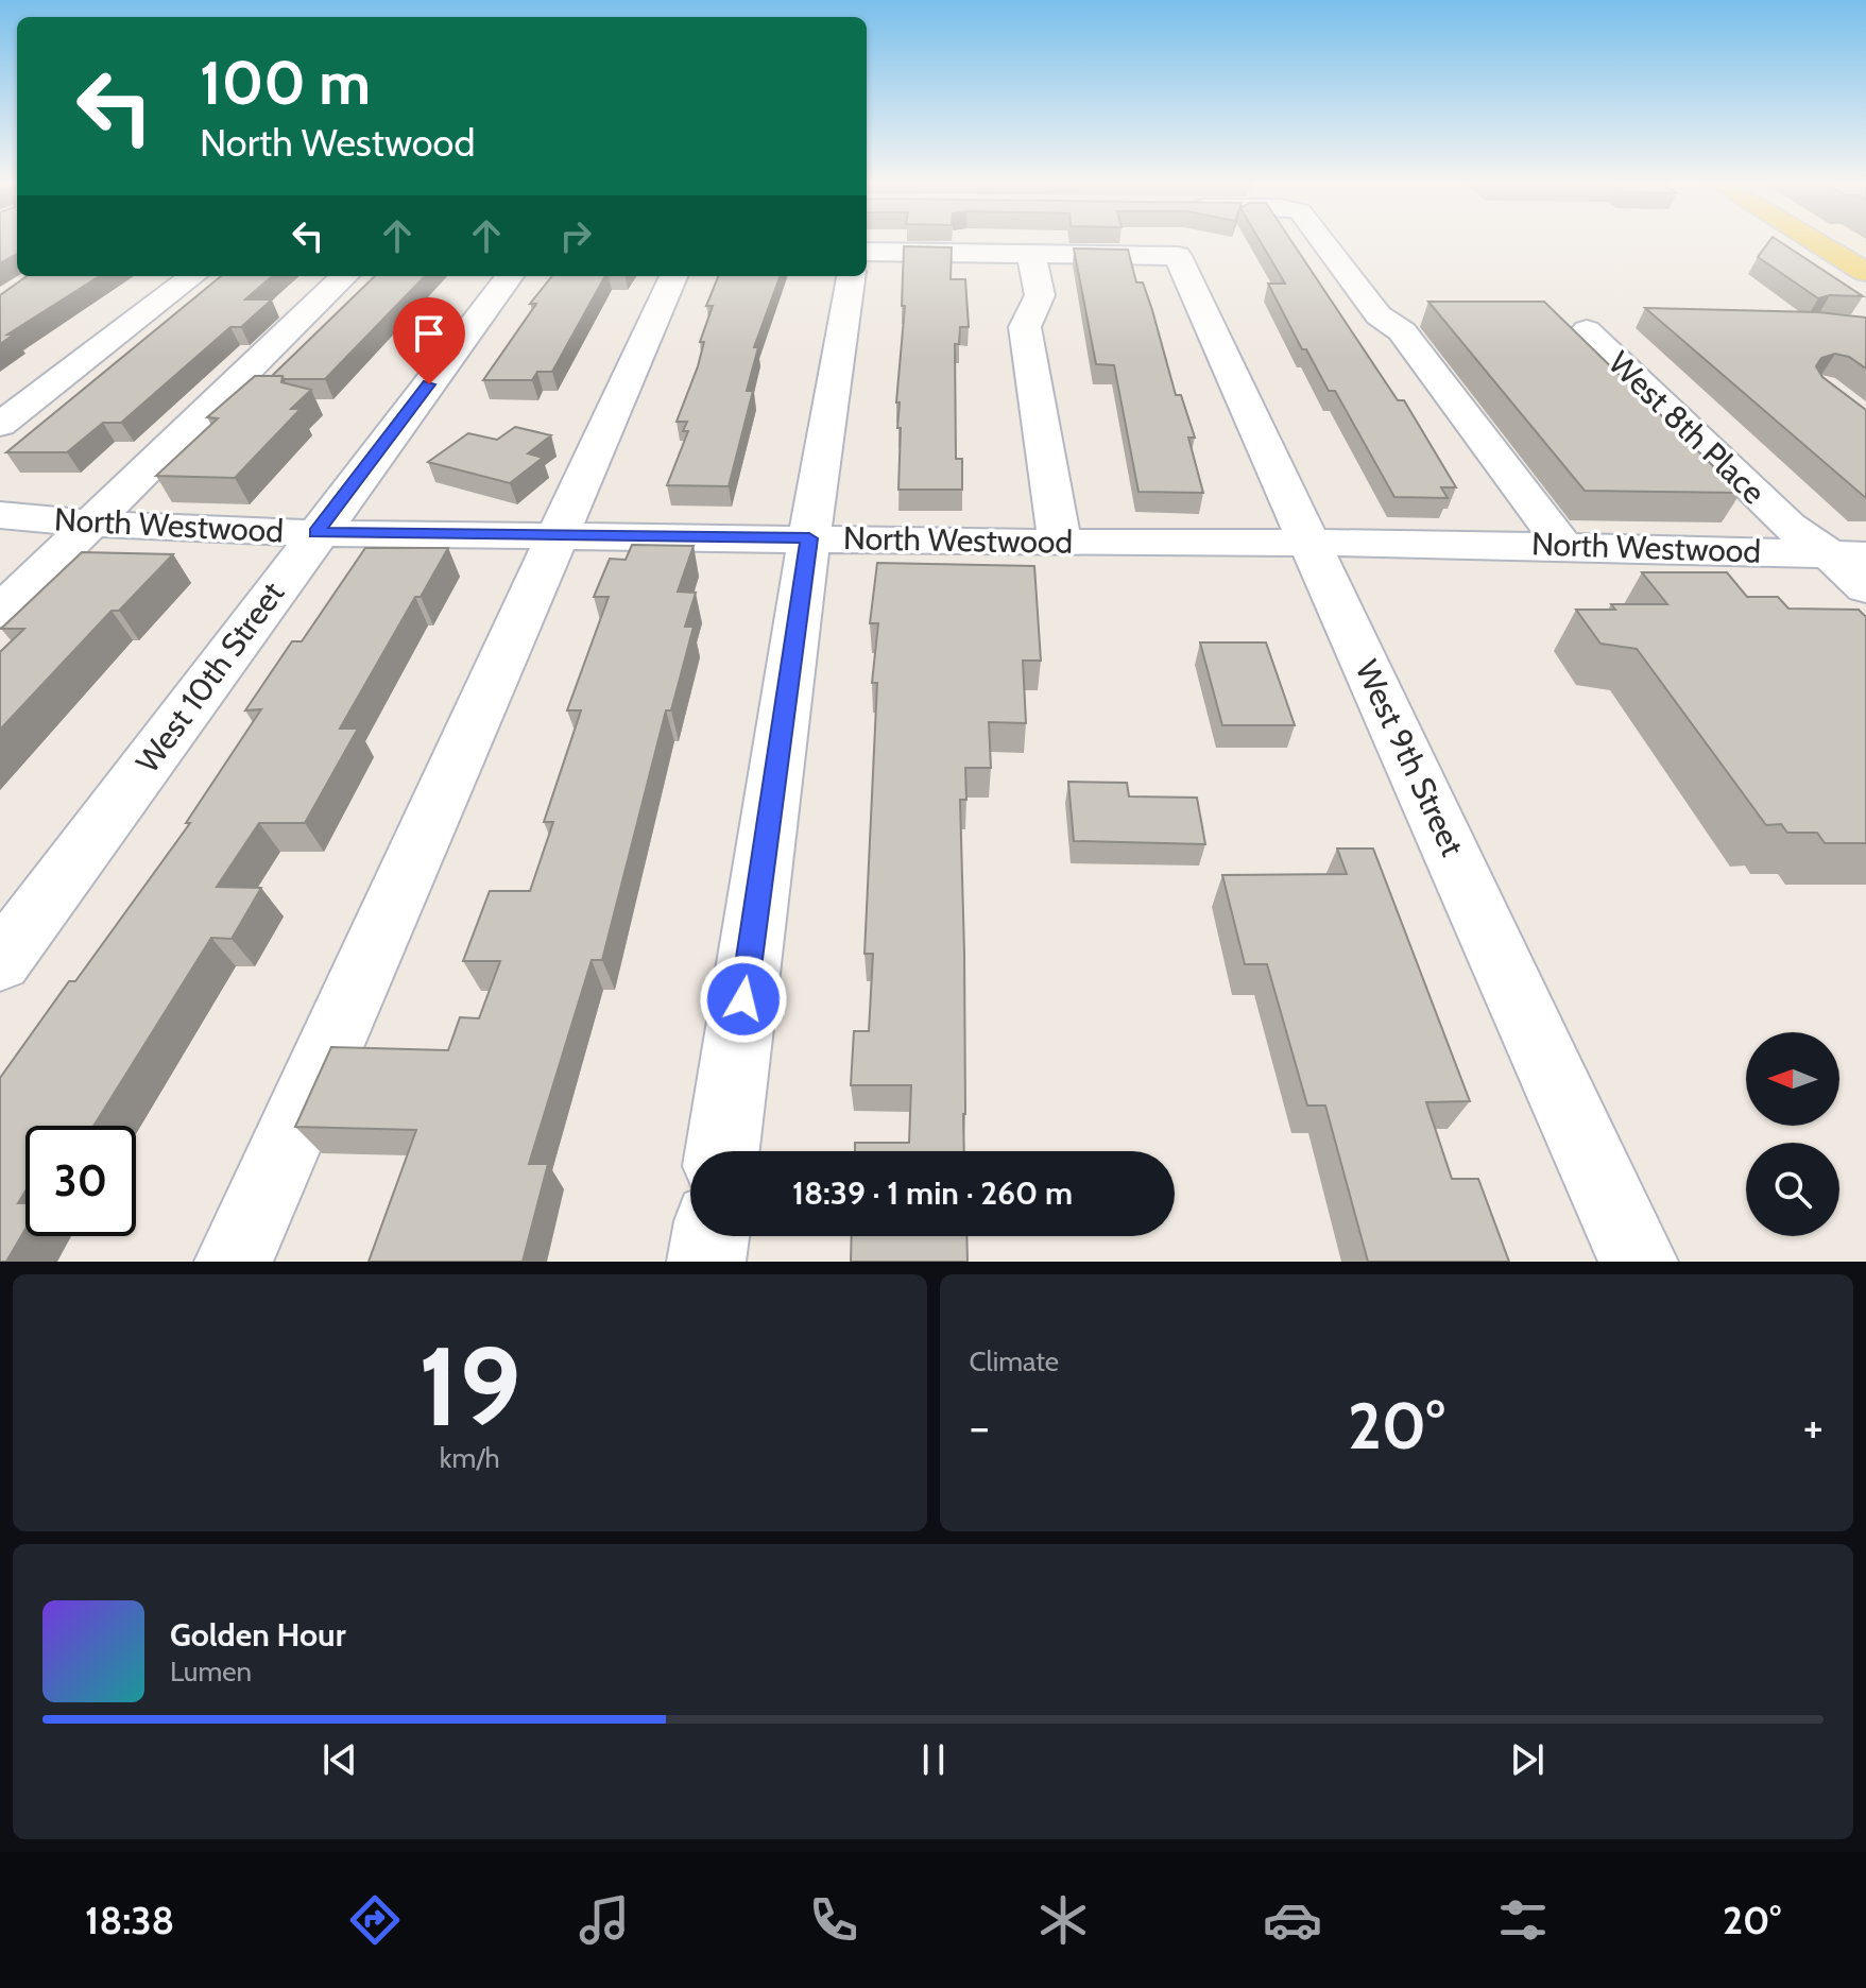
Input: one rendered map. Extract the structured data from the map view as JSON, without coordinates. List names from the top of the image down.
{
  "streets": {
    "street": [
      "West 8th Place",
      "North Westwood",
      "West 10th Street",
      "West 9th Street"
    ]
  },
  "crossings": [
    ["West 8th Place", "North Westwood"],
    ["North Westwood", "West 10th Street"],
    ["North Westwood", "West 9th Street"]
  ],
  "north": "left",
  "page": {
    "turn": ["100 m", "North Westwood"],
    "limit": "30",
    "trip": "18:39 · 1 min · 260 m",
    "tile": [
      ["19", "km/h"],
      "Climate"
    ],
    "heat": ["−", "20°", "+"],
    "song": ["Golden Hour", "Lumen"],
    "tabs": ["18:38", "20°"]
  }
}
